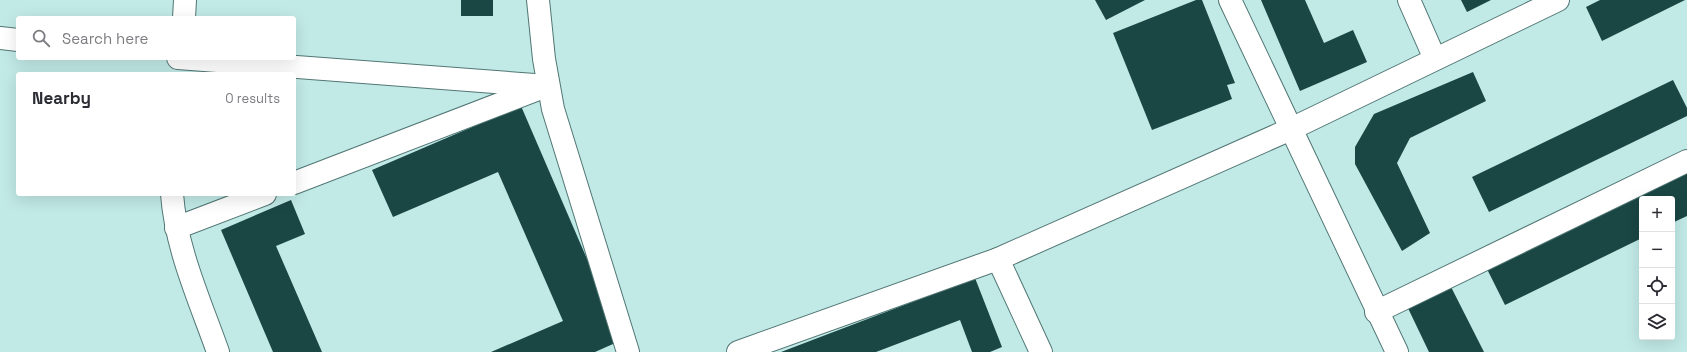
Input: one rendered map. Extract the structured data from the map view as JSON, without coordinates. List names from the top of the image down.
{
  "page": {
    "search": "Search here",
    "heading": ["Nearby", "0 results"],
    "map_buttons": ["+", "−"]
  }
}
